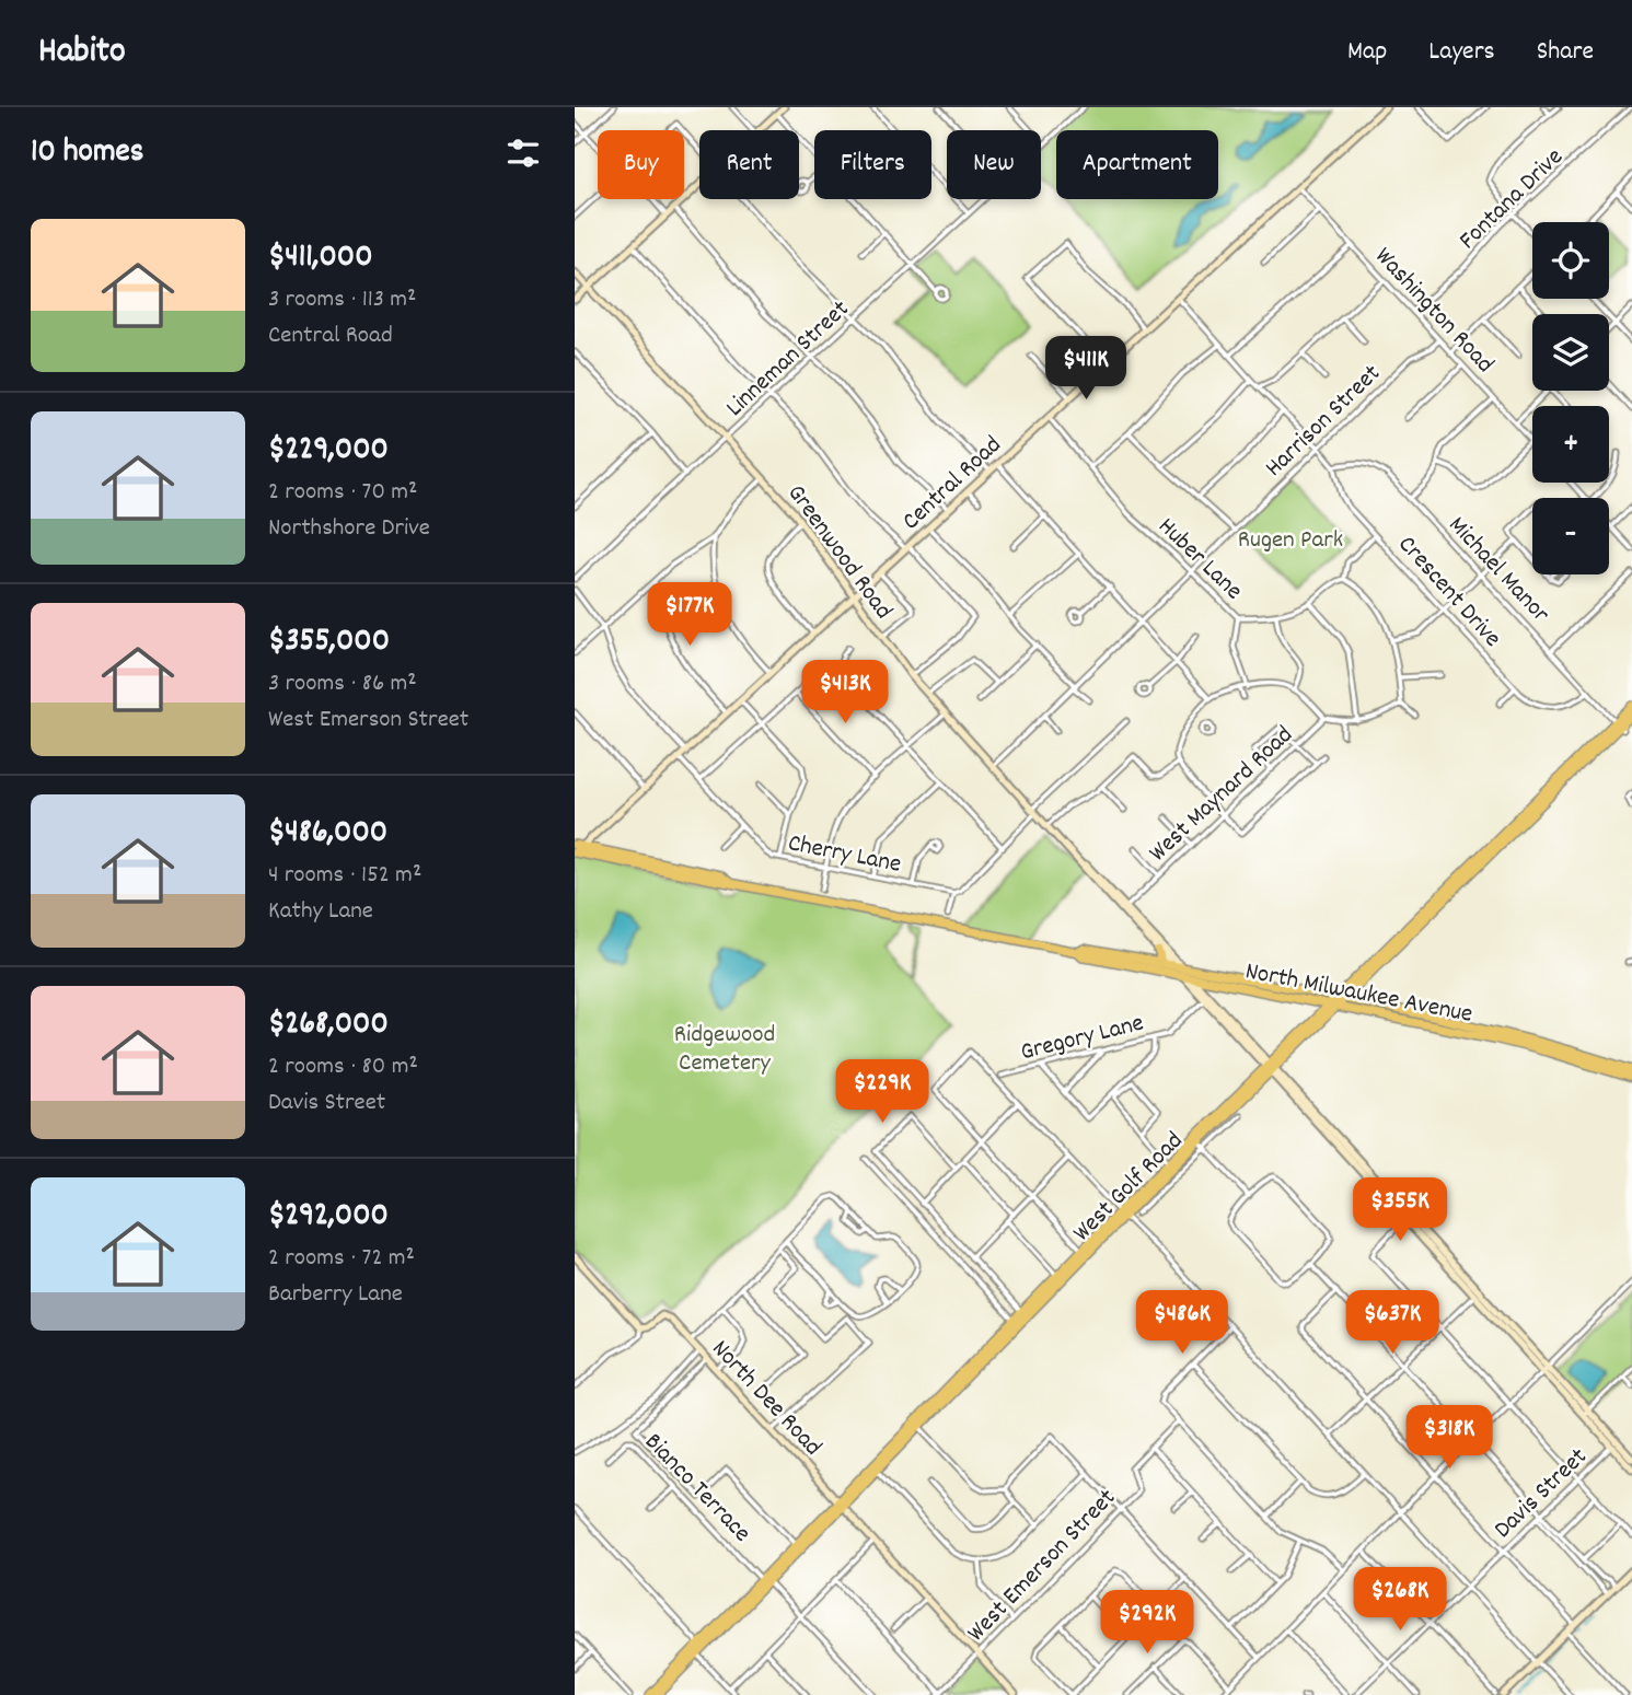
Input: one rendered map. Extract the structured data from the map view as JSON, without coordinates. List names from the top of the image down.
{
  "streets": {
    "main road": [
      "Central Road",
      "Greenwood Road",
      "North Milwaukee Avenue",
      "West Golf Road",
      "North Dee Road"
    ],
    "street": [
      "Fontana Drive",
      "Washington Road",
      "Linneman Street",
      "Harrison Street",
      "Huber Lane",
      "Michael Manor",
      "Crescent Drive",
      "West Maynard Road",
      "Cherry Lane",
      "Gregory Lane",
      "Bianco Terrace",
      "Davis Street",
      "West Emerson Street"
    ]
  },
  "crossings": [
    ["Fontana Drive", "Washington Road"],
    ["Washington Road", "Harrison Street"],
    ["Washington Road", "Central Road"],
    ["Linneman Street", "Greenwood Road"],
    ["Harrison Street", "Huber Lane"],
    ["Harrison Street", "Crescent Drive"],
    ["Central Road", "Greenwood Road"],
    ["Central Road", "Huber Lane"],
    ["Central Road", "Cherry Lane"],
    ["Central Road", "North Milwaukee Avenue"],
    ["Michael Manor", "Crescent Drive"],
    ["Michael Manor", "West Golf Road"],
    ["North Milwaukee Avenue", "West Golf Road"],
    ["West Golf Road", "North Dee Road"],
    ["West Golf Road", "Bianco Terrace"],
    ["North Dee Road", "West Emerson Street"]
  ],
  "parks": ["Rugen Park", "Ridgewood Cemetery"],
  "page": {
    "header": "Habito",
    "nav": ["Map", "Layers", "Share"],
    "heading": "10 homes",
    "chip": [
      "Buy",
      "Rent",
      "Filters",
      "New",
      "Apartment"
    ],
    "list": [
      {
        "name": "$411,000",
        "note": "3 rooms · 113 m² · Central Road"
      },
      {
        "name": "$229,000",
        "note": "2 rooms · 70 m² · Northshore Drive"
      },
      {
        "name": "$355,000",
        "note": "3 rooms · 86 m² · West Emerson Street"
      },
      {
        "name": "$486,000",
        "note": "4 rooms · 152 m² · Kathy Lane"
      },
      {
        "name": "$268,000",
        "note": "2 rooms · 80 m² · Davis Street"
      },
      {
        "name": "$292,000",
        "note": "2 rooms · 72 m² · Barberry Lane"
      }
    ],
    "map_buttons": ["+", "−"],
    "price": [
      "$411K",
      "$177K",
      "$413K",
      "$229K",
      "$355K",
      "$486K",
      "$637K",
      "$318K",
      "$268K",
      "$292K"
    ]
  }
}
